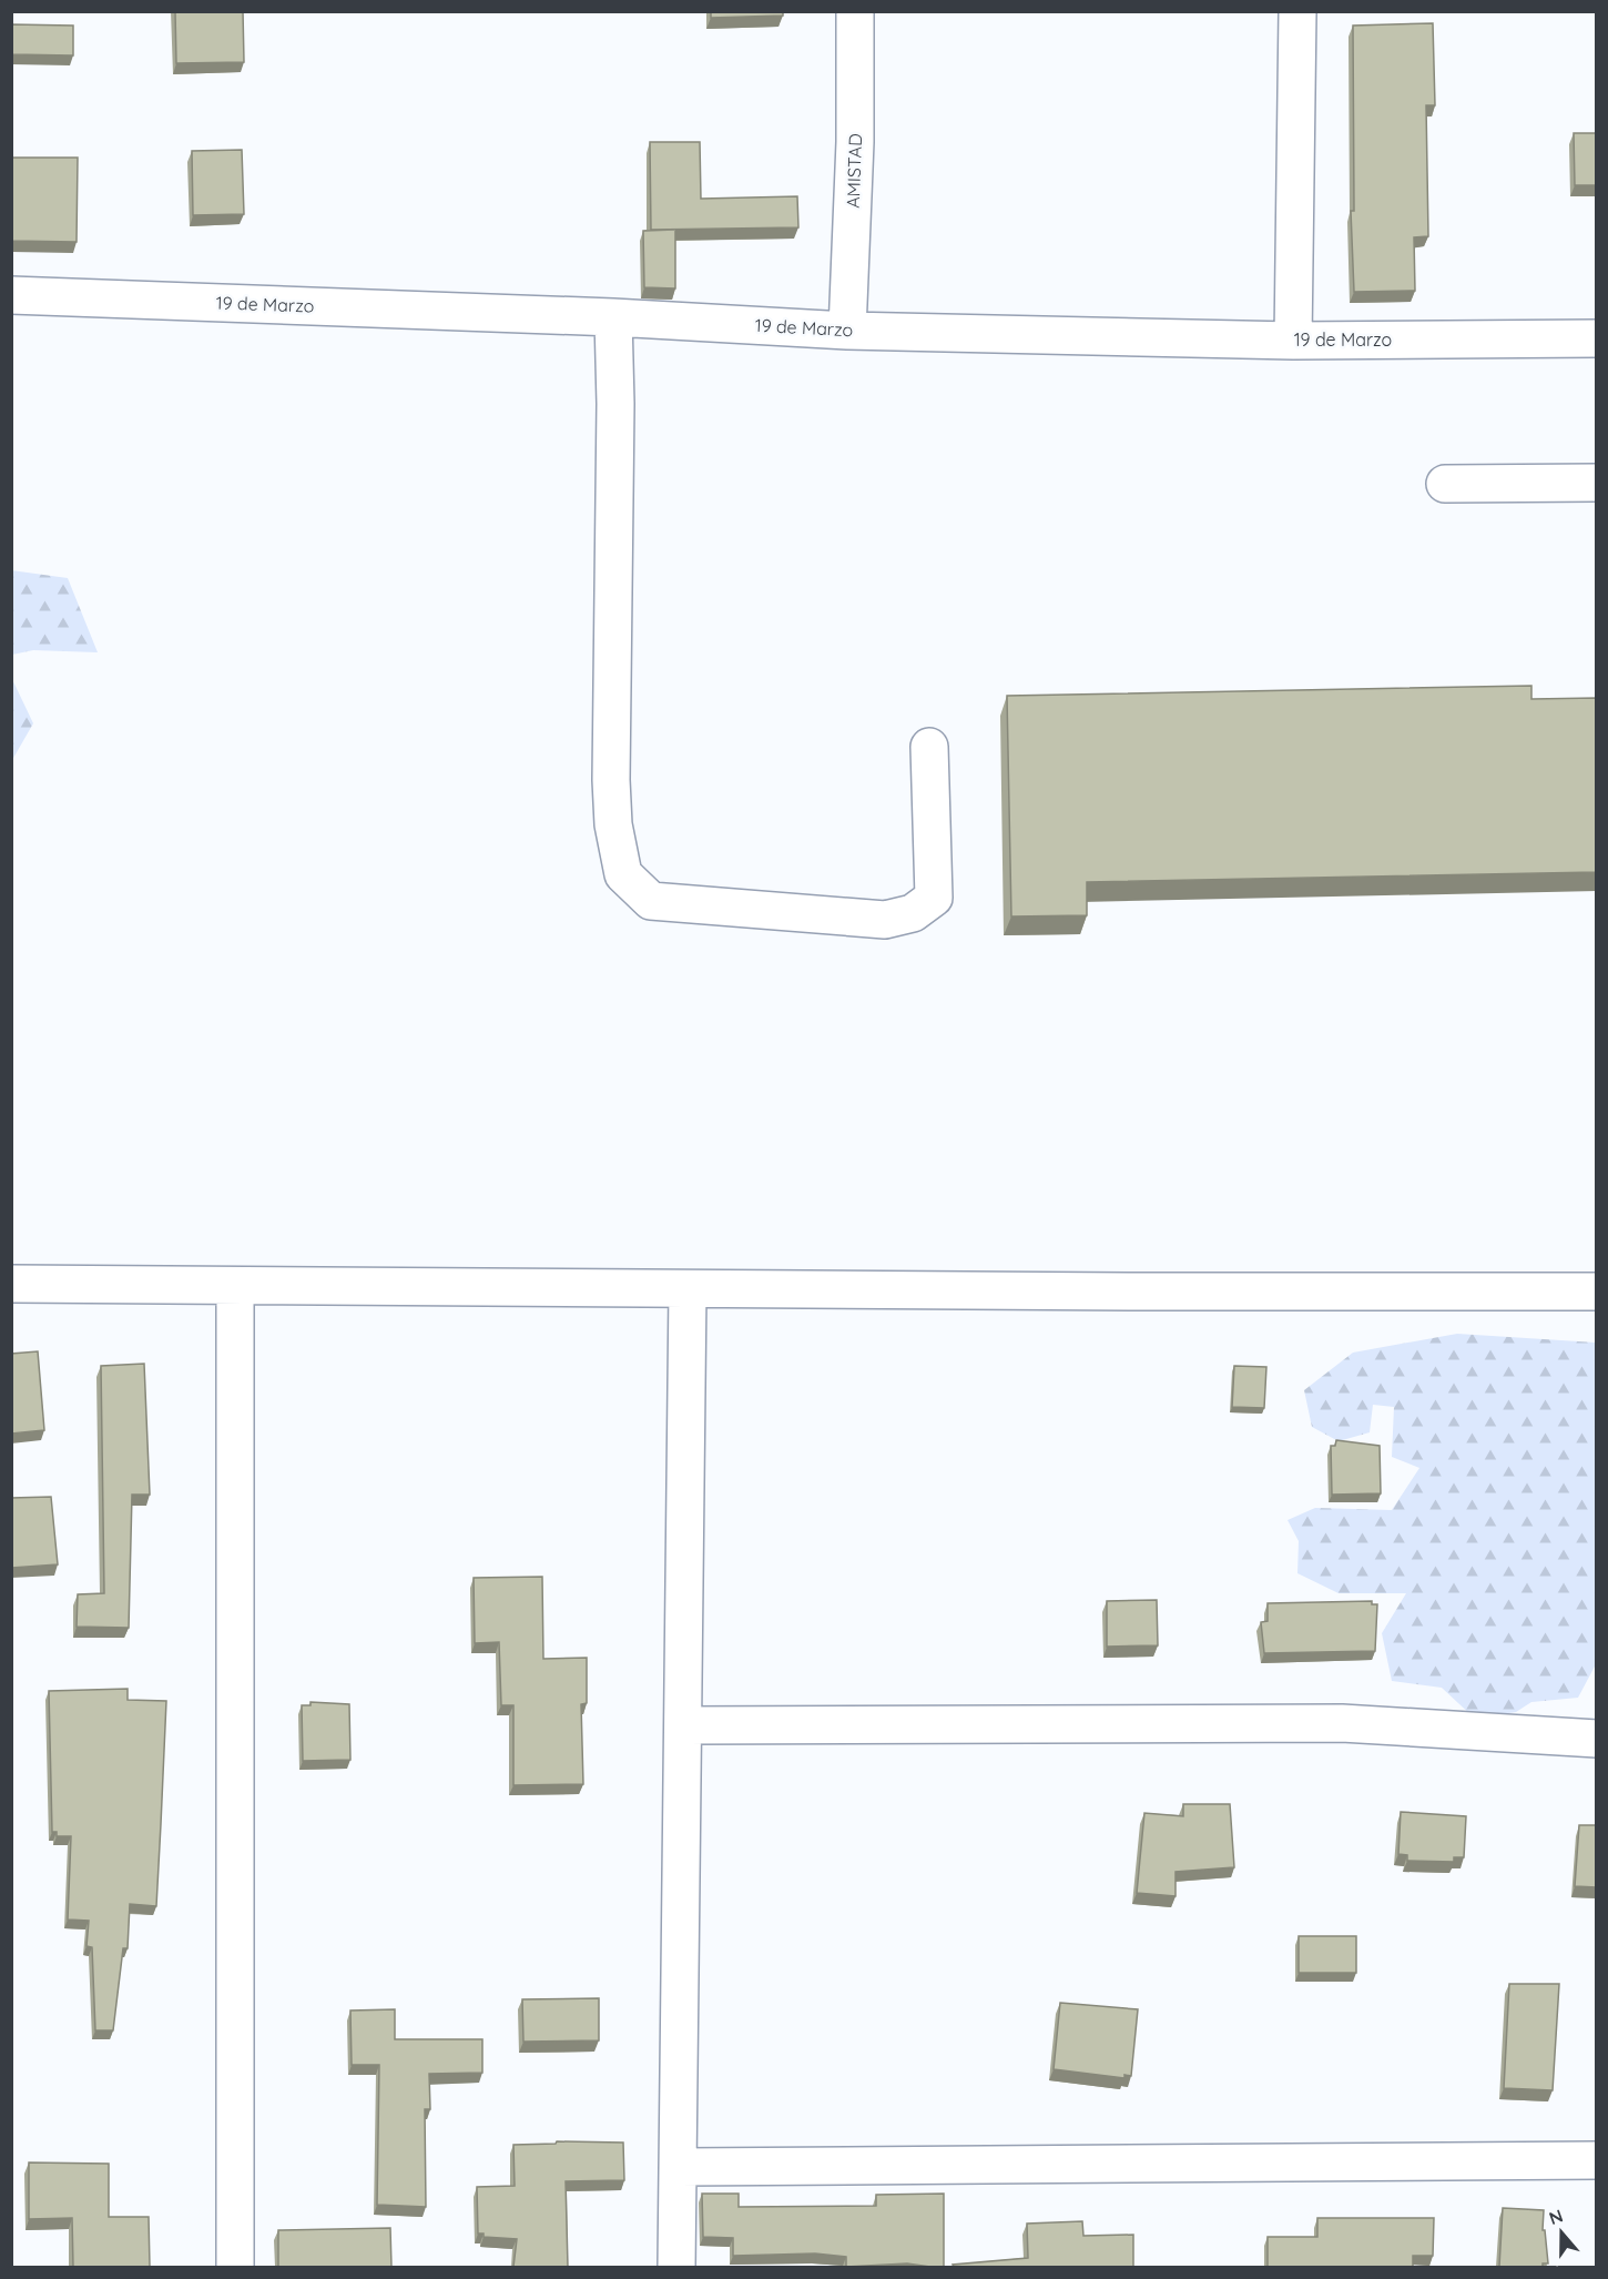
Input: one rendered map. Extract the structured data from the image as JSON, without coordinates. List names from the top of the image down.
{
  "streets": {
    "street": ["AMISTAD", "19 de Marzo"]
  },
  "crossings": [
    ["AMISTAD", "19 de Marzo"]
  ],
  "north": "top"
}
